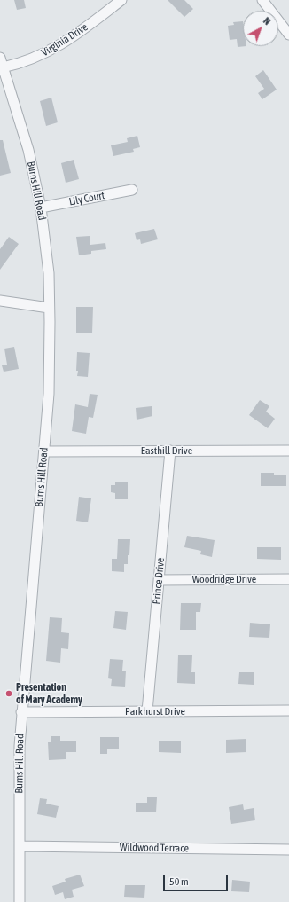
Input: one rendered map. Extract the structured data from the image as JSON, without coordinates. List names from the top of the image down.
{
  "streets": {
    "street": [
      "Virginia Drive",
      "Burns Hill Road",
      "Lily Court",
      "Easthill Drive",
      "Woodridge Drive",
      "Prince Drive",
      "Parkhurst Drive",
      "Wildwood Terrace"
    ]
  },
  "crossings": [
    ["Virginia Drive", "Burns Hill Road"],
    ["Burns Hill Road", "Lily Court"],
    ["Burns Hill Road", "Easthill Drive"],
    ["Burns Hill Road", "Parkhurst Drive"],
    ["Burns Hill Road", "Wildwood Terrace"],
    ["Easthill Drive", "Prince Drive"],
    ["Woodridge Drive", "Prince Drive"],
    ["Prince Drive", "Parkhurst Drive"]
  ],
  "places": ["Presentation of Mary Academy"],
  "scale_bar": "50 m",
  "north": "top right"
}
